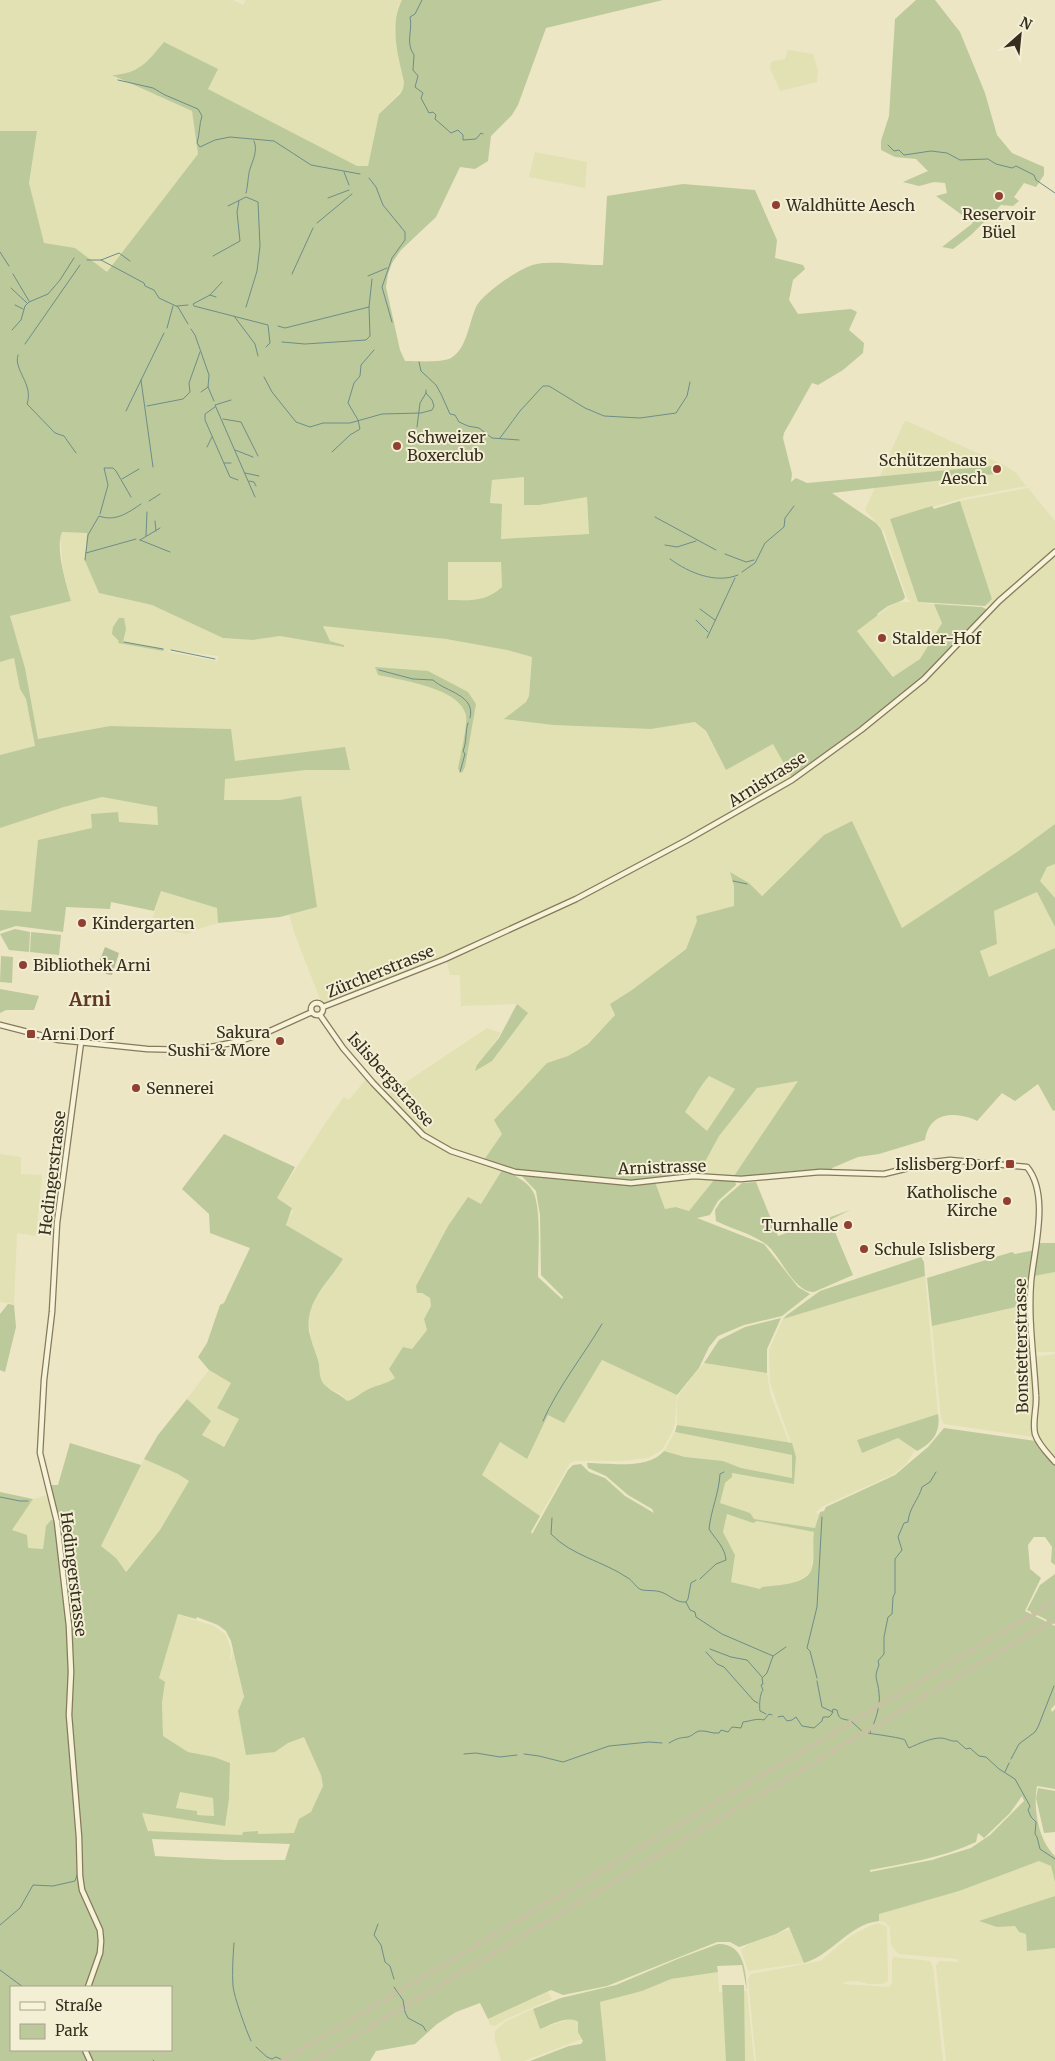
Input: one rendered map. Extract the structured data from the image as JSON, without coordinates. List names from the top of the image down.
{
  "streets": {
    "street": [
      "Arnistrasse",
      "Zürcherstrasse",
      "Islisbergstrasse",
      "Hedingerstrasse",
      "Bonstetterstrasse"
    ]
  },
  "crossings": [
    ["Arnistrasse", "Zürcherstrasse"],
    ["Arnistrasse", "Islisbergstrasse"],
    ["Arnistrasse", "Bonstetterstrasse"],
    ["Zürcherstrasse", "Islisbergstrasse"],
    ["Zürcherstrasse", "Hedingerstrasse"]
  ],
  "districts": ["Arni"],
  "places": {
    "other": [
      "Reservoir Büel",
      "Waldhütte Aesch",
      "Schweizer Boxerclub",
      "Schützenhaus Aesch",
      "Stalder-Hof",
      "Kindergarten",
      "Bibliothek Arni",
      "Sakura Sushi & More",
      "Sennerei",
      "Katholische Kirche",
      "Turnhalle",
      "Schule Islisberg"
    ],
    "transit": ["Arni Dorf", "Islisberg Dorf"]
  },
  "legend": ["Straße", "Park"],
  "north": "top right"
}
